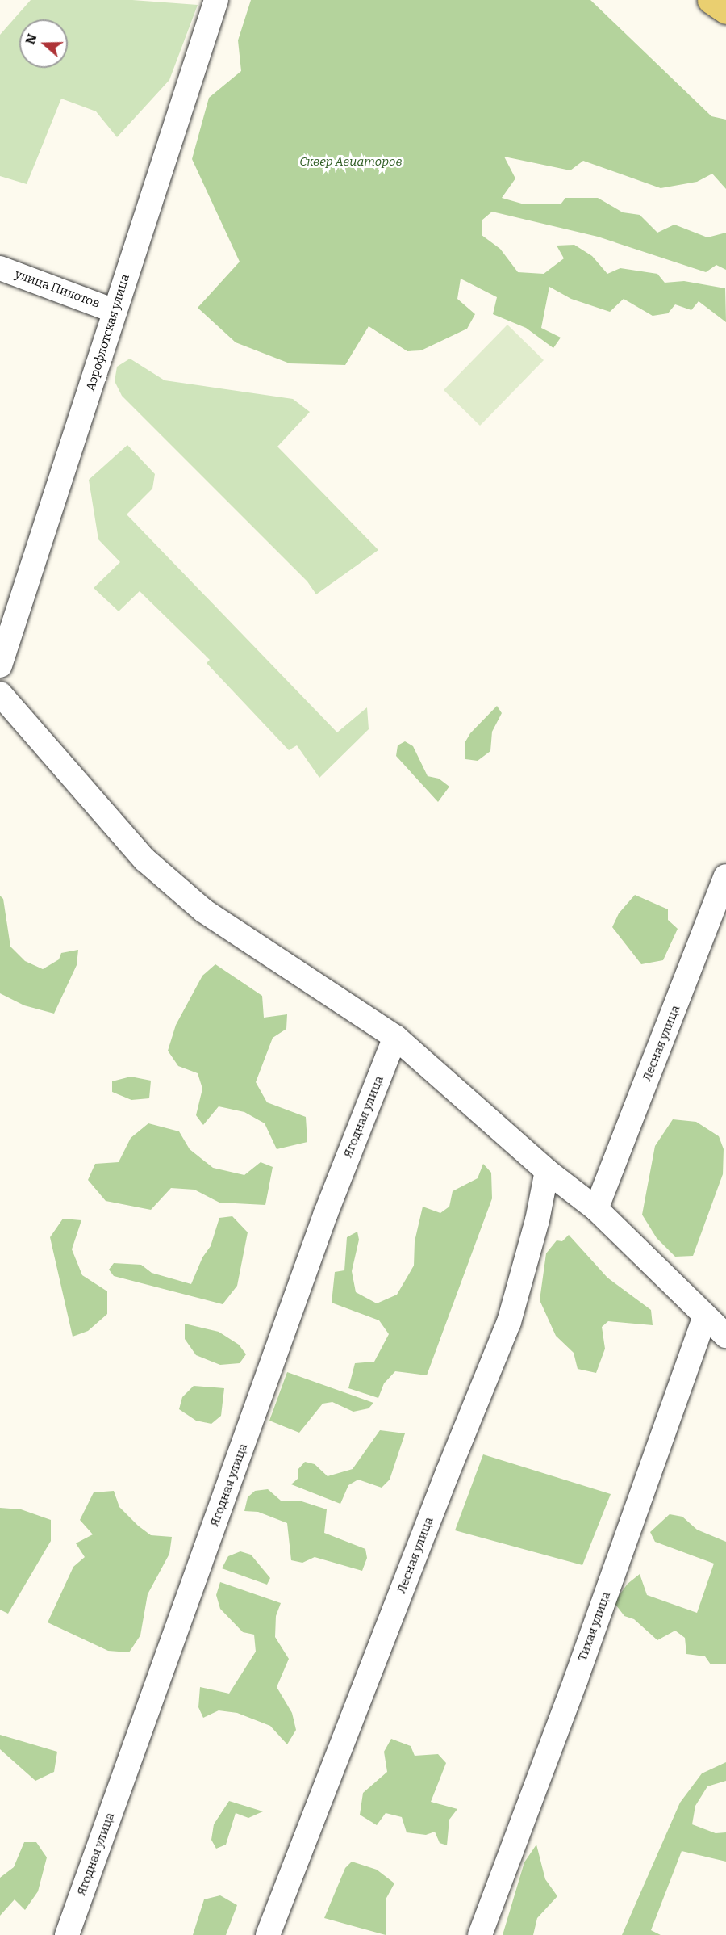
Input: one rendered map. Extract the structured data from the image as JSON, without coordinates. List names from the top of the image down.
{
  "streets": {
    "street": [
      "улица Пилотов",
      "Аэрофлотская улица",
      "Лесная улица",
      "Ягодная улица",
      "Тихая улица"
    ]
  },
  "crossings": [
    ["улица Пилотов", "Аэрофлотская улица"]
  ],
  "parks": ["Сквер Авиаторов"],
  "north": "left"
}
